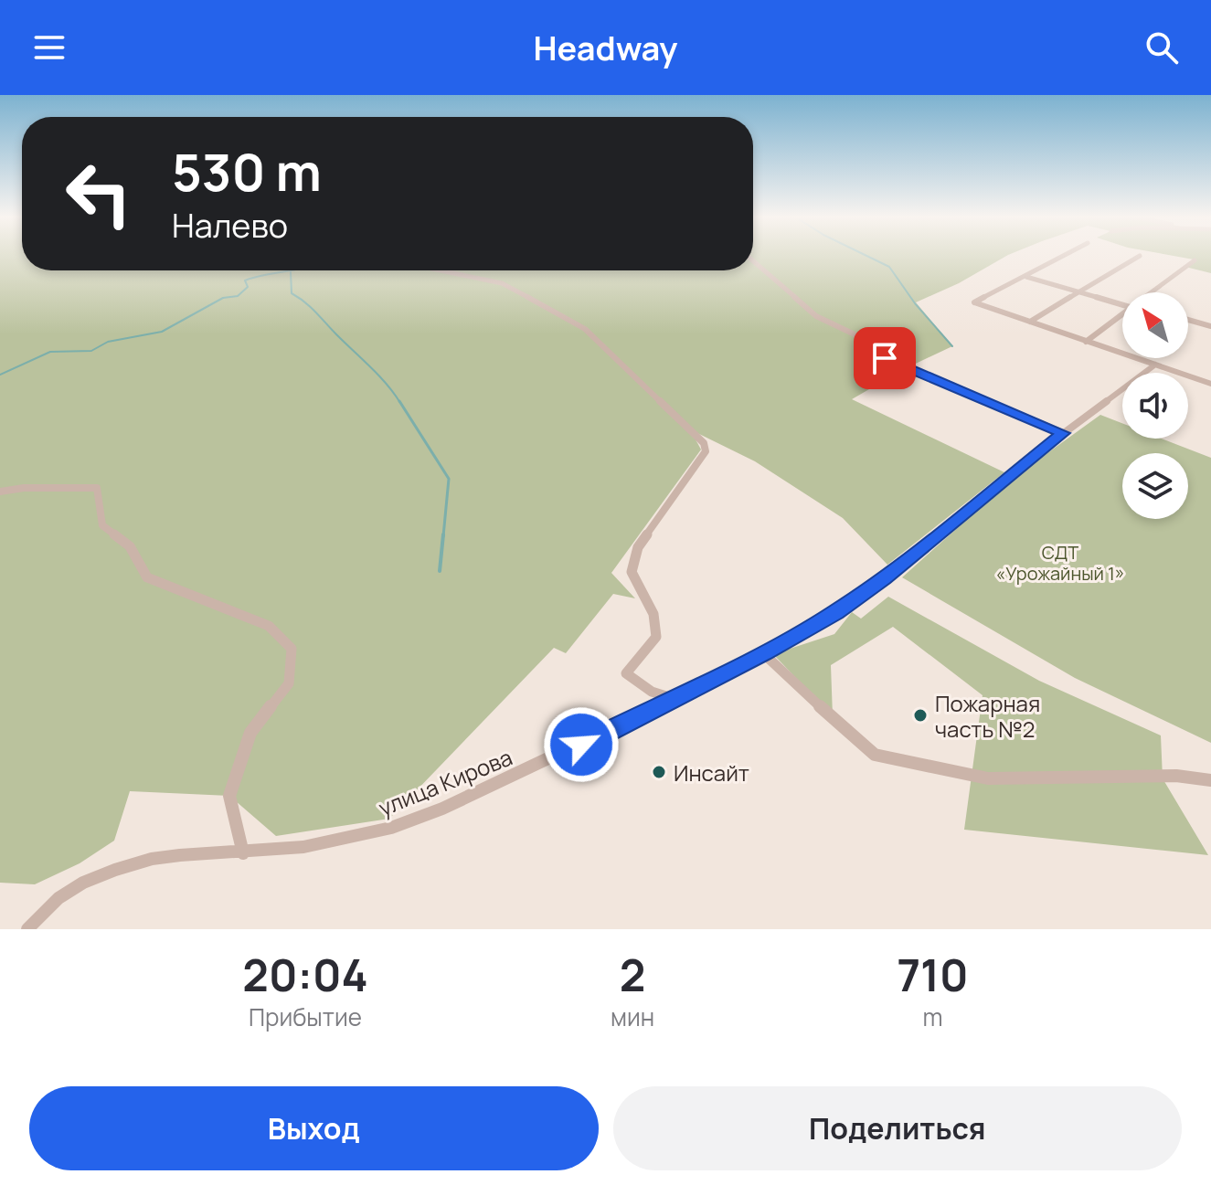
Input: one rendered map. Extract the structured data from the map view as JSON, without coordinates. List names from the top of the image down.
{
  "streets": {
    "street": ["улица Кирова"]
  },
  "parks": ["СДТ «Урожайный 1»"],
  "places": ["Пожарная часть №2", "Инсайт"],
  "north": "top left",
  "page": {
    "header": "Headway",
    "turn": ["530 m", "Налево"],
    "eta": [
      "20:04",
      "Прибытие",
      "2",
      "мин",
      "710",
      "m"
    ],
    "buttons": ["Выход", "Поделиться"]
  }
}
